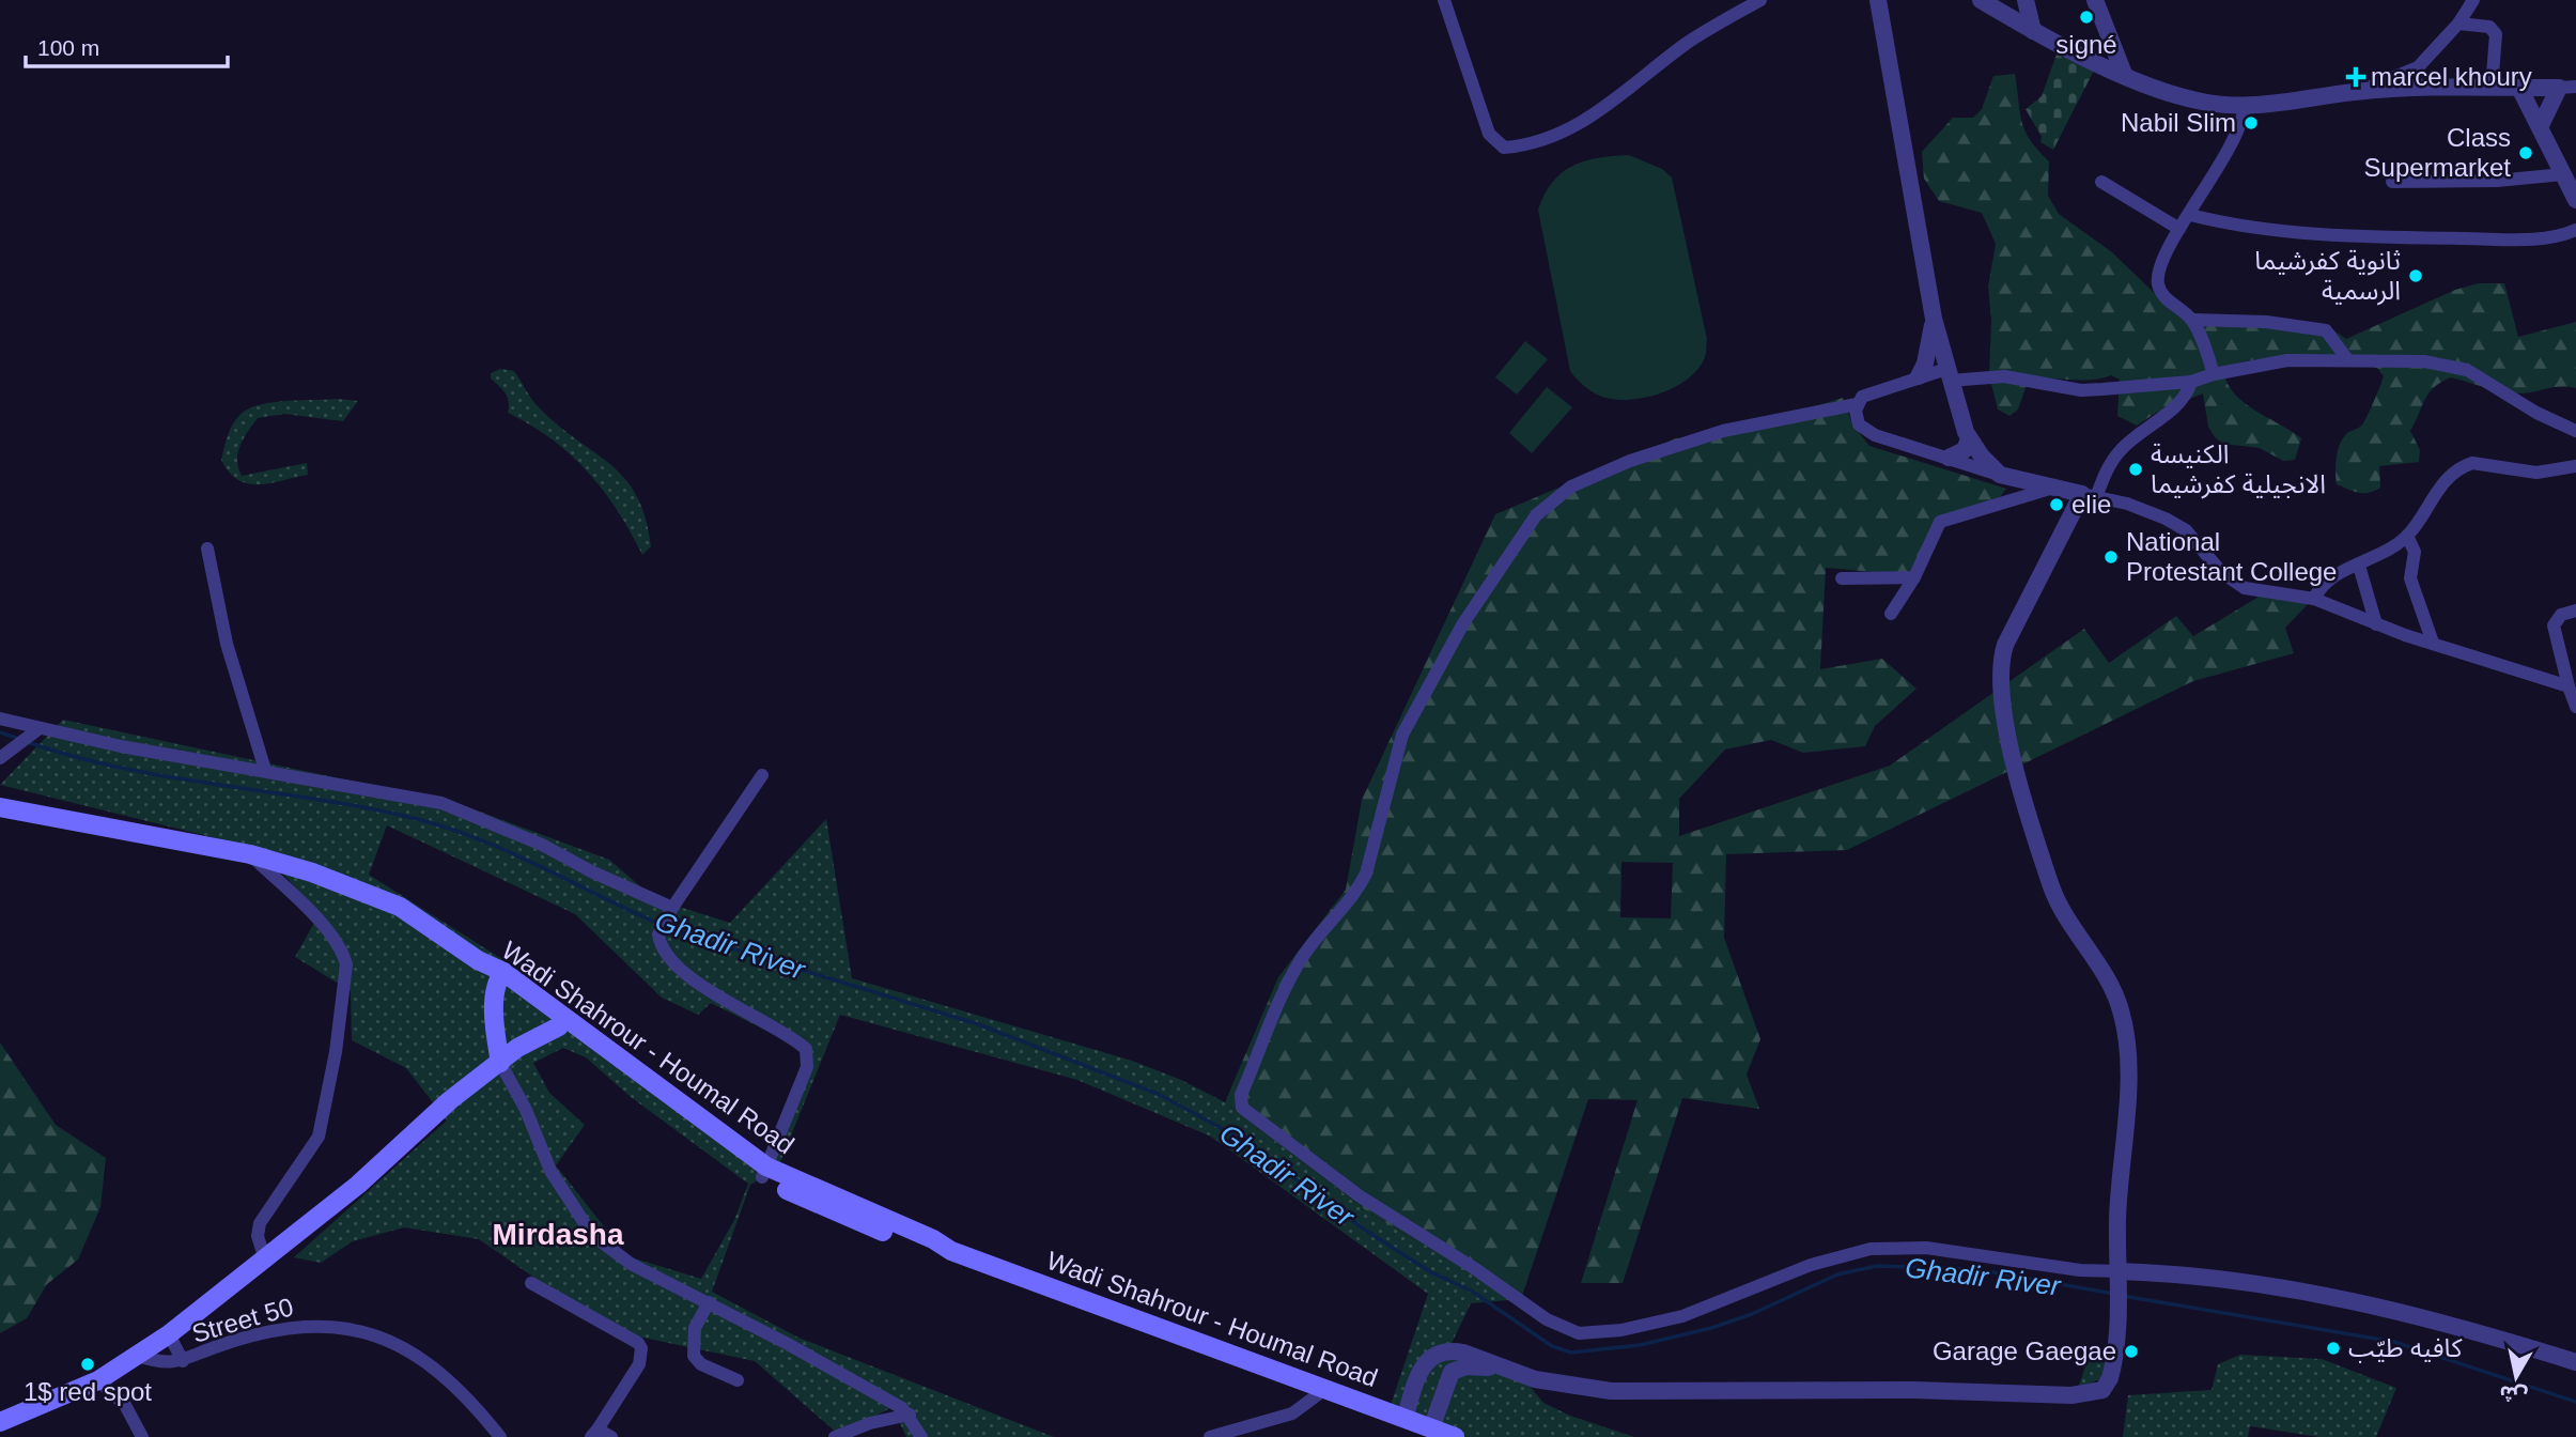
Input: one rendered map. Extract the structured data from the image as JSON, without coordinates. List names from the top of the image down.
{
  "streets": {
    "main road": ["Wadi Shahrour - Houmal Road"],
    "street": ["Street 50"]
  },
  "districts": ["Mirdasha"],
  "water": ["Ghadir River"],
  "places": {
    "other": [
      "signé",
      "Nabil Slim",
      "Class Supermarket",
      "ثانوية كفرشيما الرسمية",
      "الكنيسة الانجيلية كفرشيما",
      "elie",
      "National Protestant College",
      "كافيه طيّب",
      "Garage Gaegae",
      "1$ red spot"
    ],
    "health": ["marcel khoury"]
  },
  "scale_bar": "100 m",
  "north": "bottom"
}
